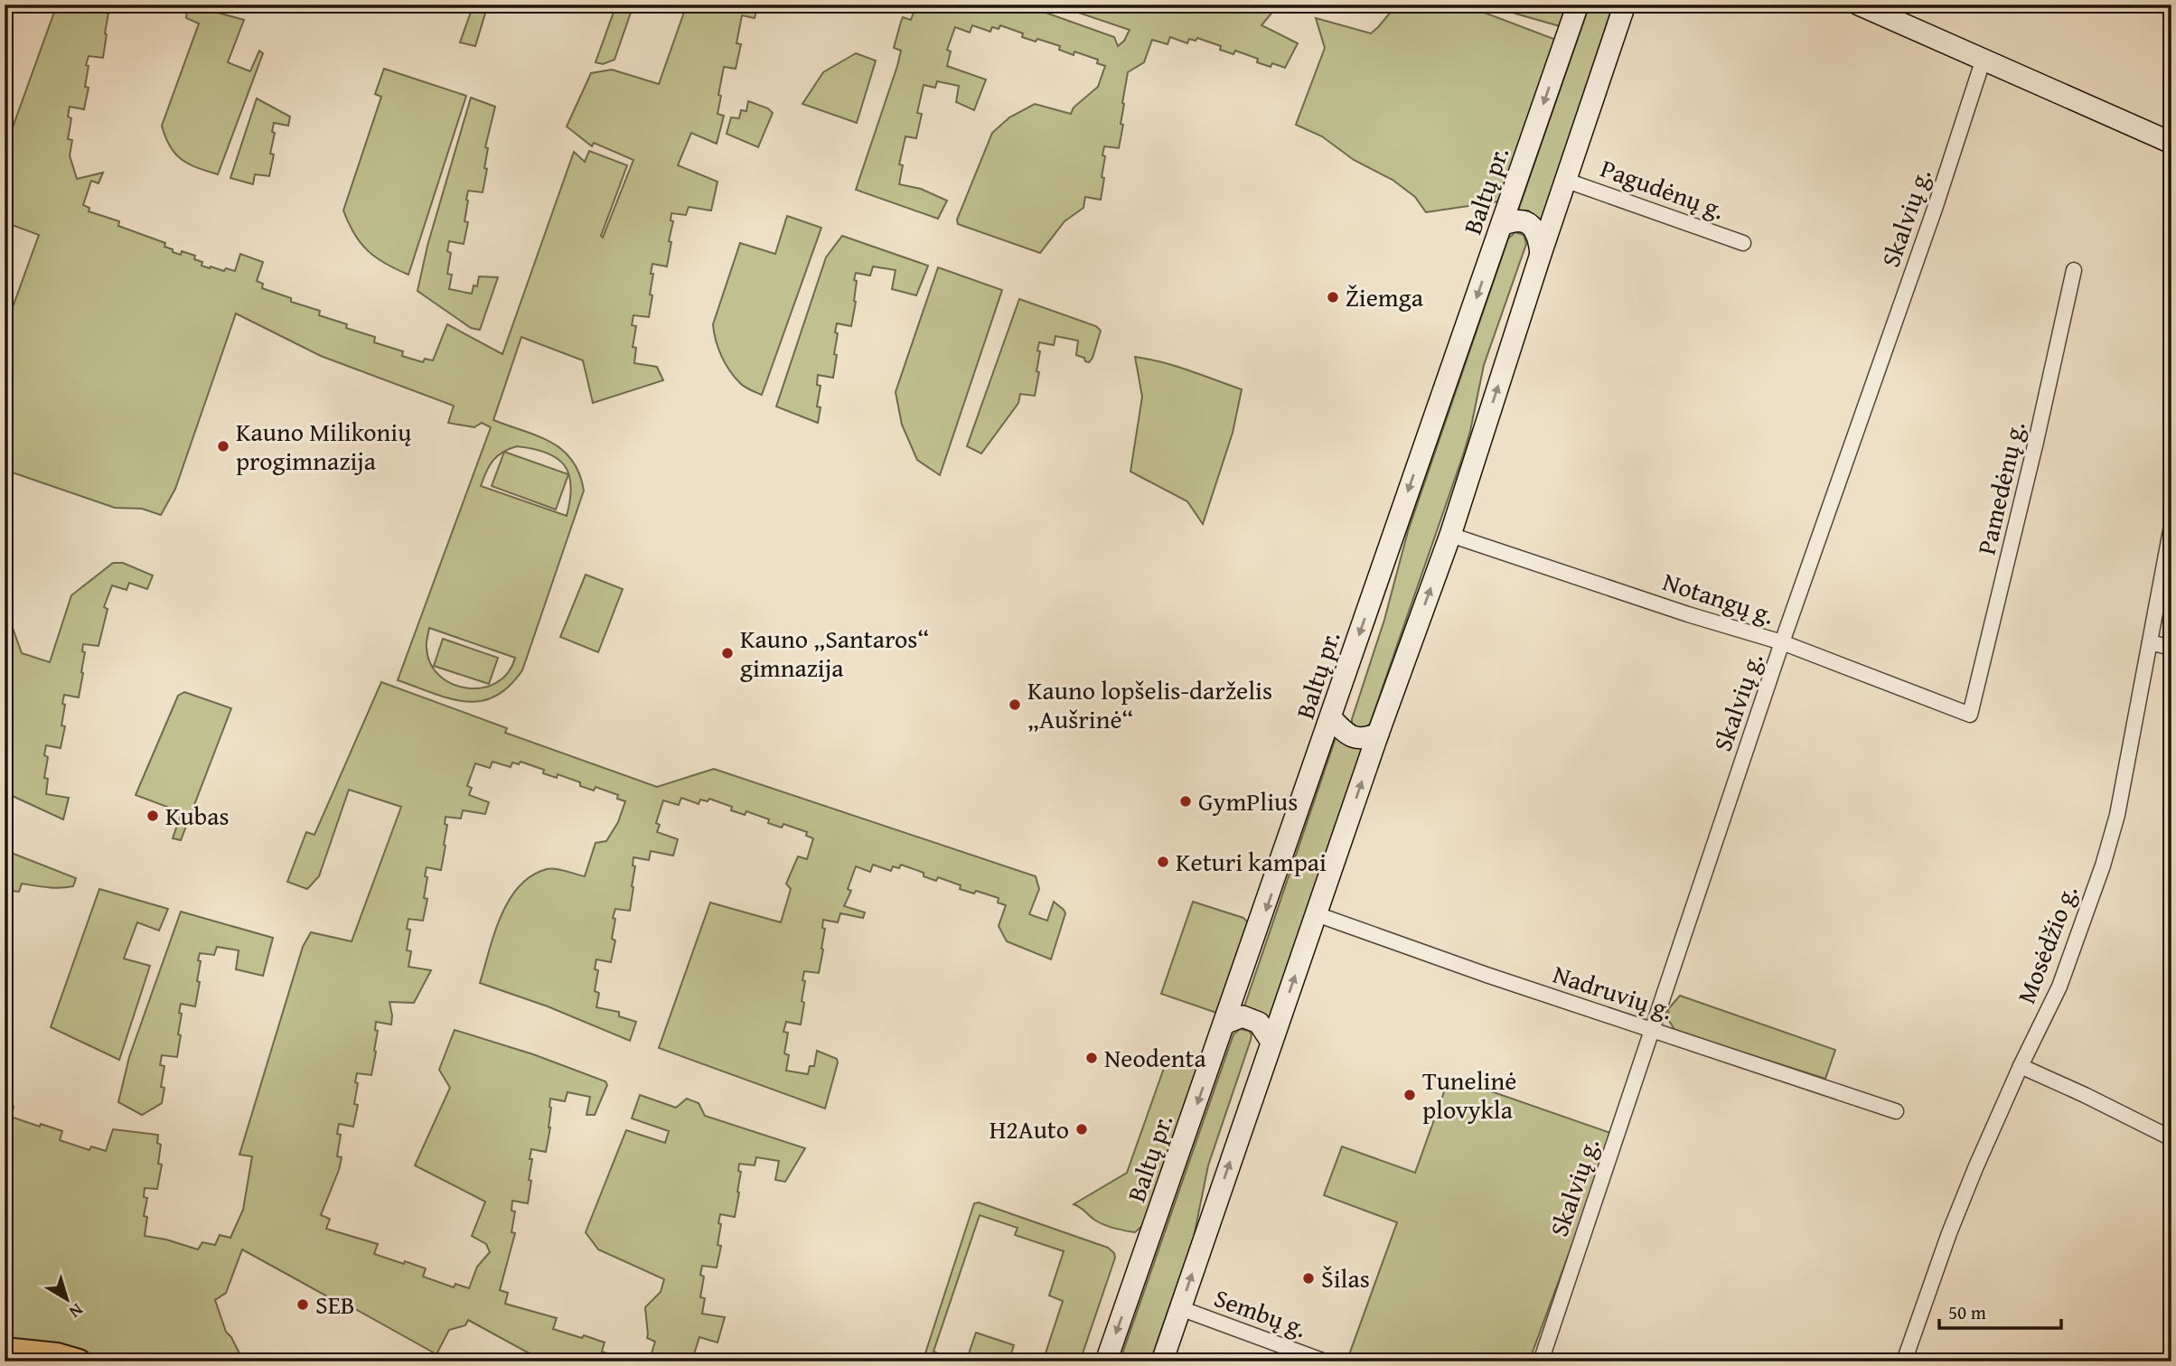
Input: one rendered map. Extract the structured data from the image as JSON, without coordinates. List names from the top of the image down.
{
  "streets": {
    "main road": ["Baltų pr."],
    "street": [
      "Pagudėnų g.",
      "Skalvių g.",
      "Pamedėnų g.",
      "Notangų g.",
      "Mosėdžio g.",
      "Nadruvių g.",
      "Sembų g."
    ]
  },
  "crossings": [
    ["Skalvių g.", "Notangų g."],
    ["Skalvių g.", "Nadruvių g."],
    ["Pamedėnų g.", "Notangų g."]
  ],
  "places": [
    "Žiemga",
    "Kauno Milikonių progimnazija",
    "Kauno „Santaros“ gimnazija",
    "Kauno lopšelis-darželis „Aušrinė“",
    "GymPlius",
    "Kubas",
    "Keturi kampai",
    "Neodenta",
    "Tunelinė plovykla",
    "H2Auto",
    "Šilas",
    "SEB"
  ],
  "scale_bar": "50 m",
  "north": "bottom right"
}
